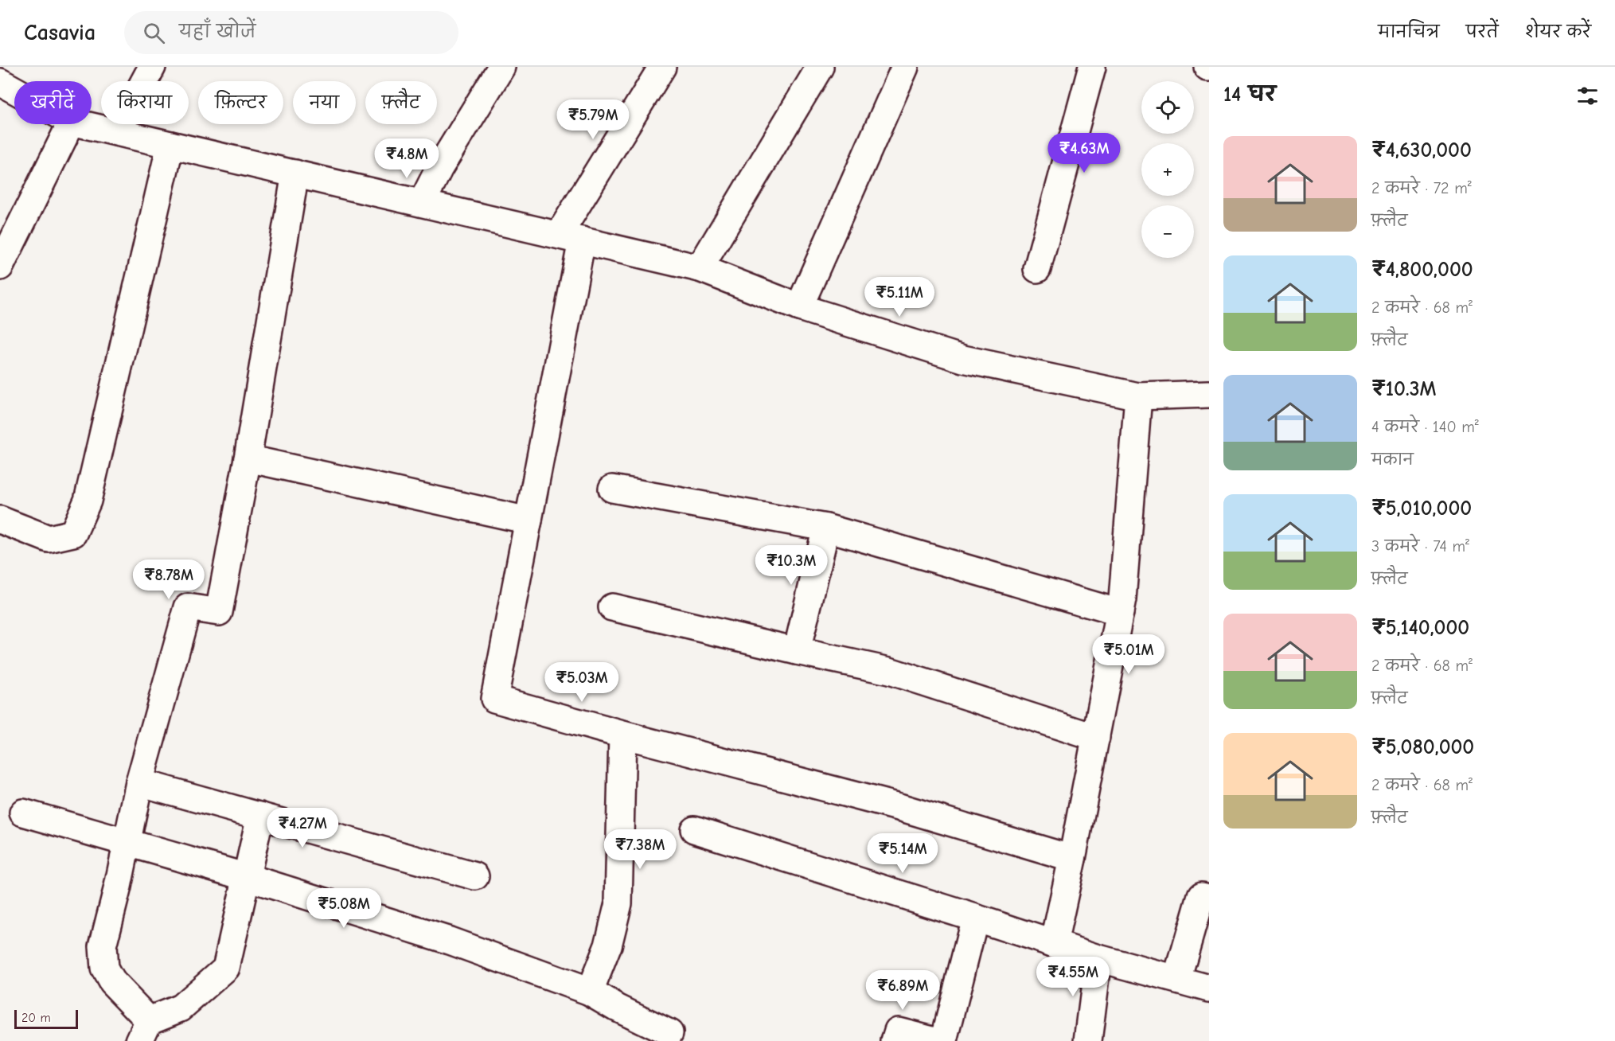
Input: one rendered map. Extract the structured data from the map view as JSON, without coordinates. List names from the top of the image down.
{
  "scale_bar": "20 m",
  "page": {
    "header": "Casavia",
    "search": "यहाँ खोजें",
    "nav": ["मानचित्र", "परतें", "शेयर करें"],
    "heading": "14 घर",
    "map_buttons": ["+", "−"],
    "chip": [
      "खरीदें",
      "किराया",
      "फ़िल्टर",
      "नया",
      "फ़्लैट"
    ],
    "price": [
      "₹5.79M",
      "₹4.63M",
      "₹4.8M",
      "₹5.11M",
      "₹10.3M",
      "₹8.78M",
      "₹5.01M",
      "₹5.03M",
      "₹4.27M",
      "₹7.38M",
      "₹5.14M",
      "₹5.08M",
      "₹4.55M",
      "₹6.89M"
    ],
    "list": [
      {
        "name": "₹4,630,000",
        "note": "2 कमरे · 72 m² · फ़्लैट"
      },
      {
        "name": "₹4,800,000",
        "note": "2 कमरे · 68 m² · फ़्लैट"
      },
      {
        "name": "₹10.3M",
        "note": "4 कमरे · 140 m² · मकान"
      },
      {
        "name": "₹5,010,000",
        "note": "3 कमरे · 74 m² · फ़्लैट"
      },
      {
        "name": "₹5,140,000",
        "note": "2 कमरे · 68 m² · फ़्लैट"
      },
      {
        "name": "₹5,080,000",
        "note": "2 कमरे · 68 m² · फ़्लैट"
      }
    ],
    "scale": "20 m"
  }
}
